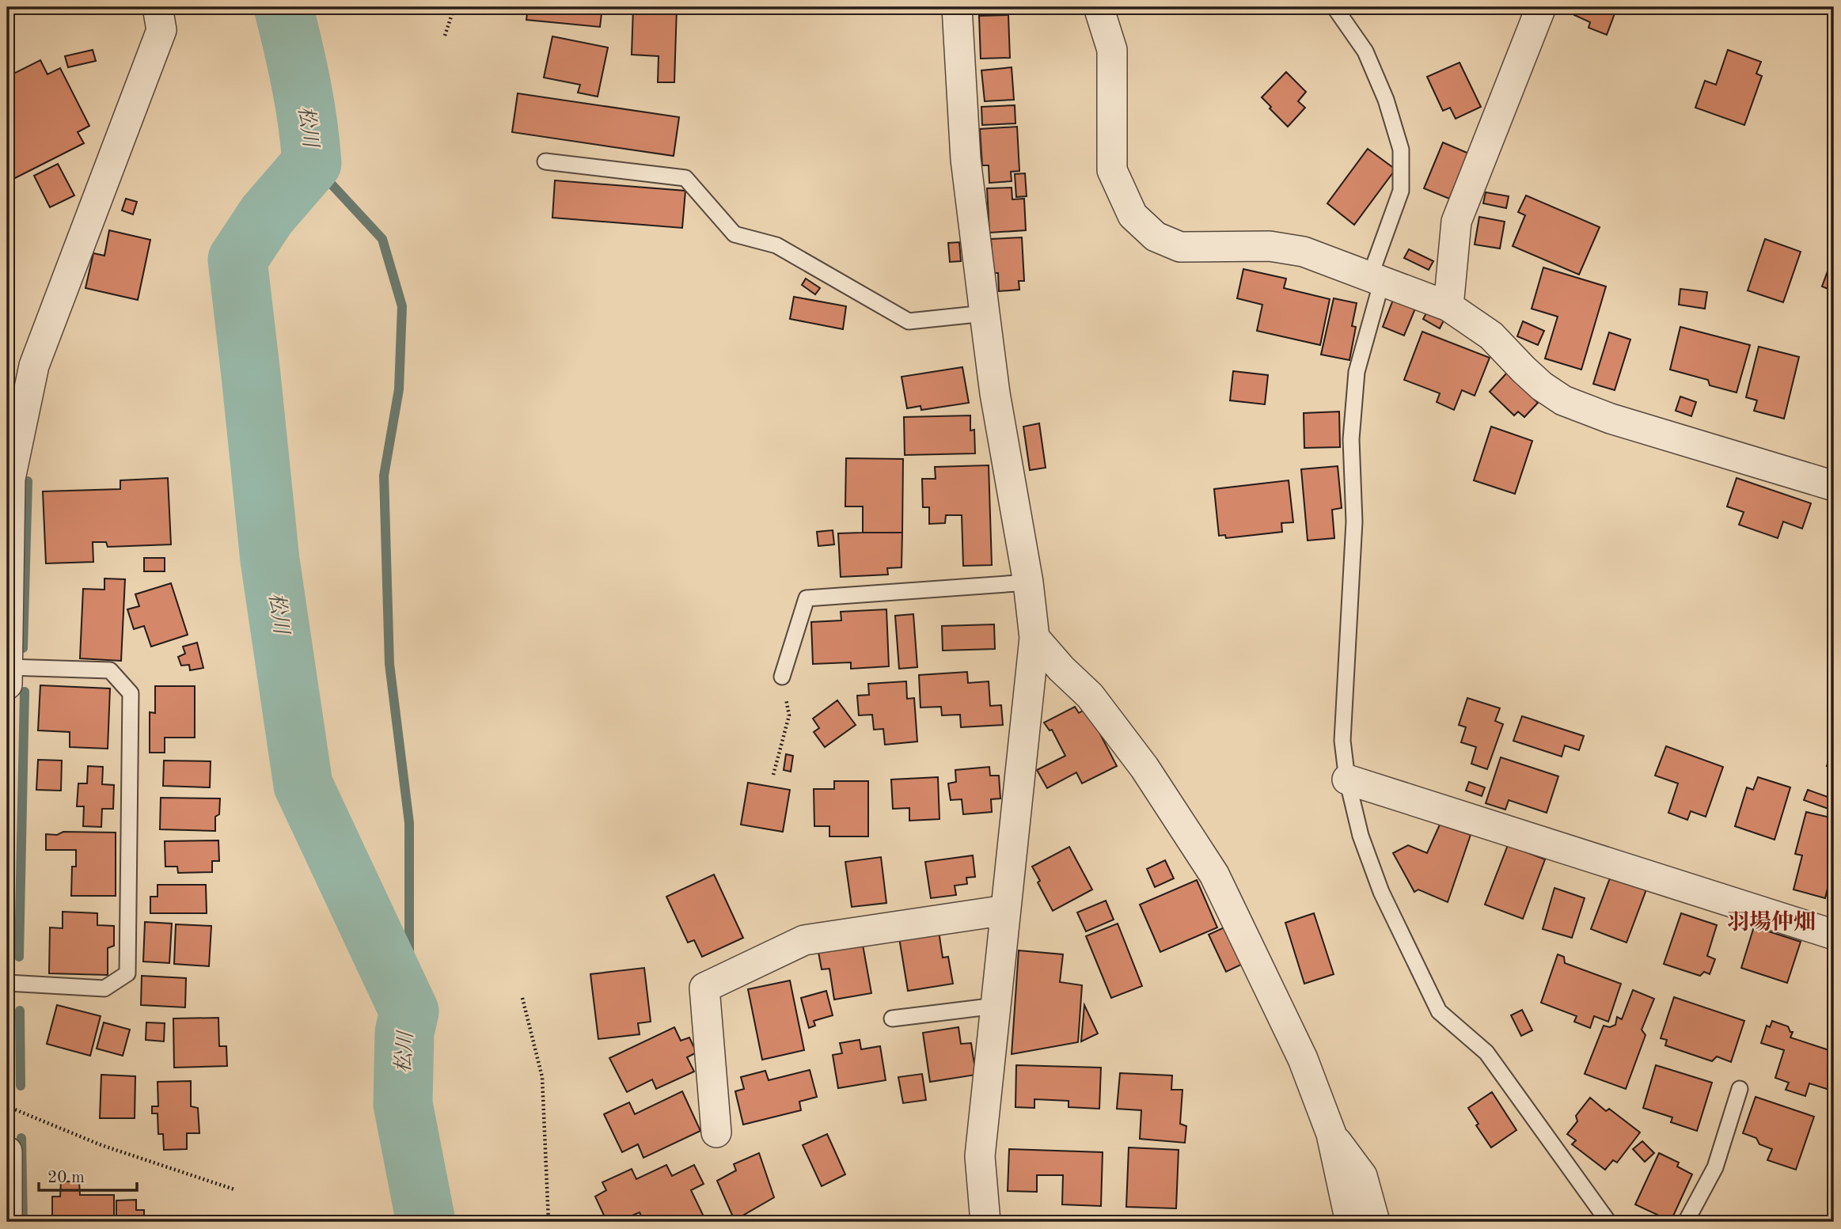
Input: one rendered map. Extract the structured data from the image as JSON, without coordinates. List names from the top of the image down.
{
  "districts": ["羽場仲畑"],
  "water": ["松川"],
  "scale_bar": "20 m"
}
